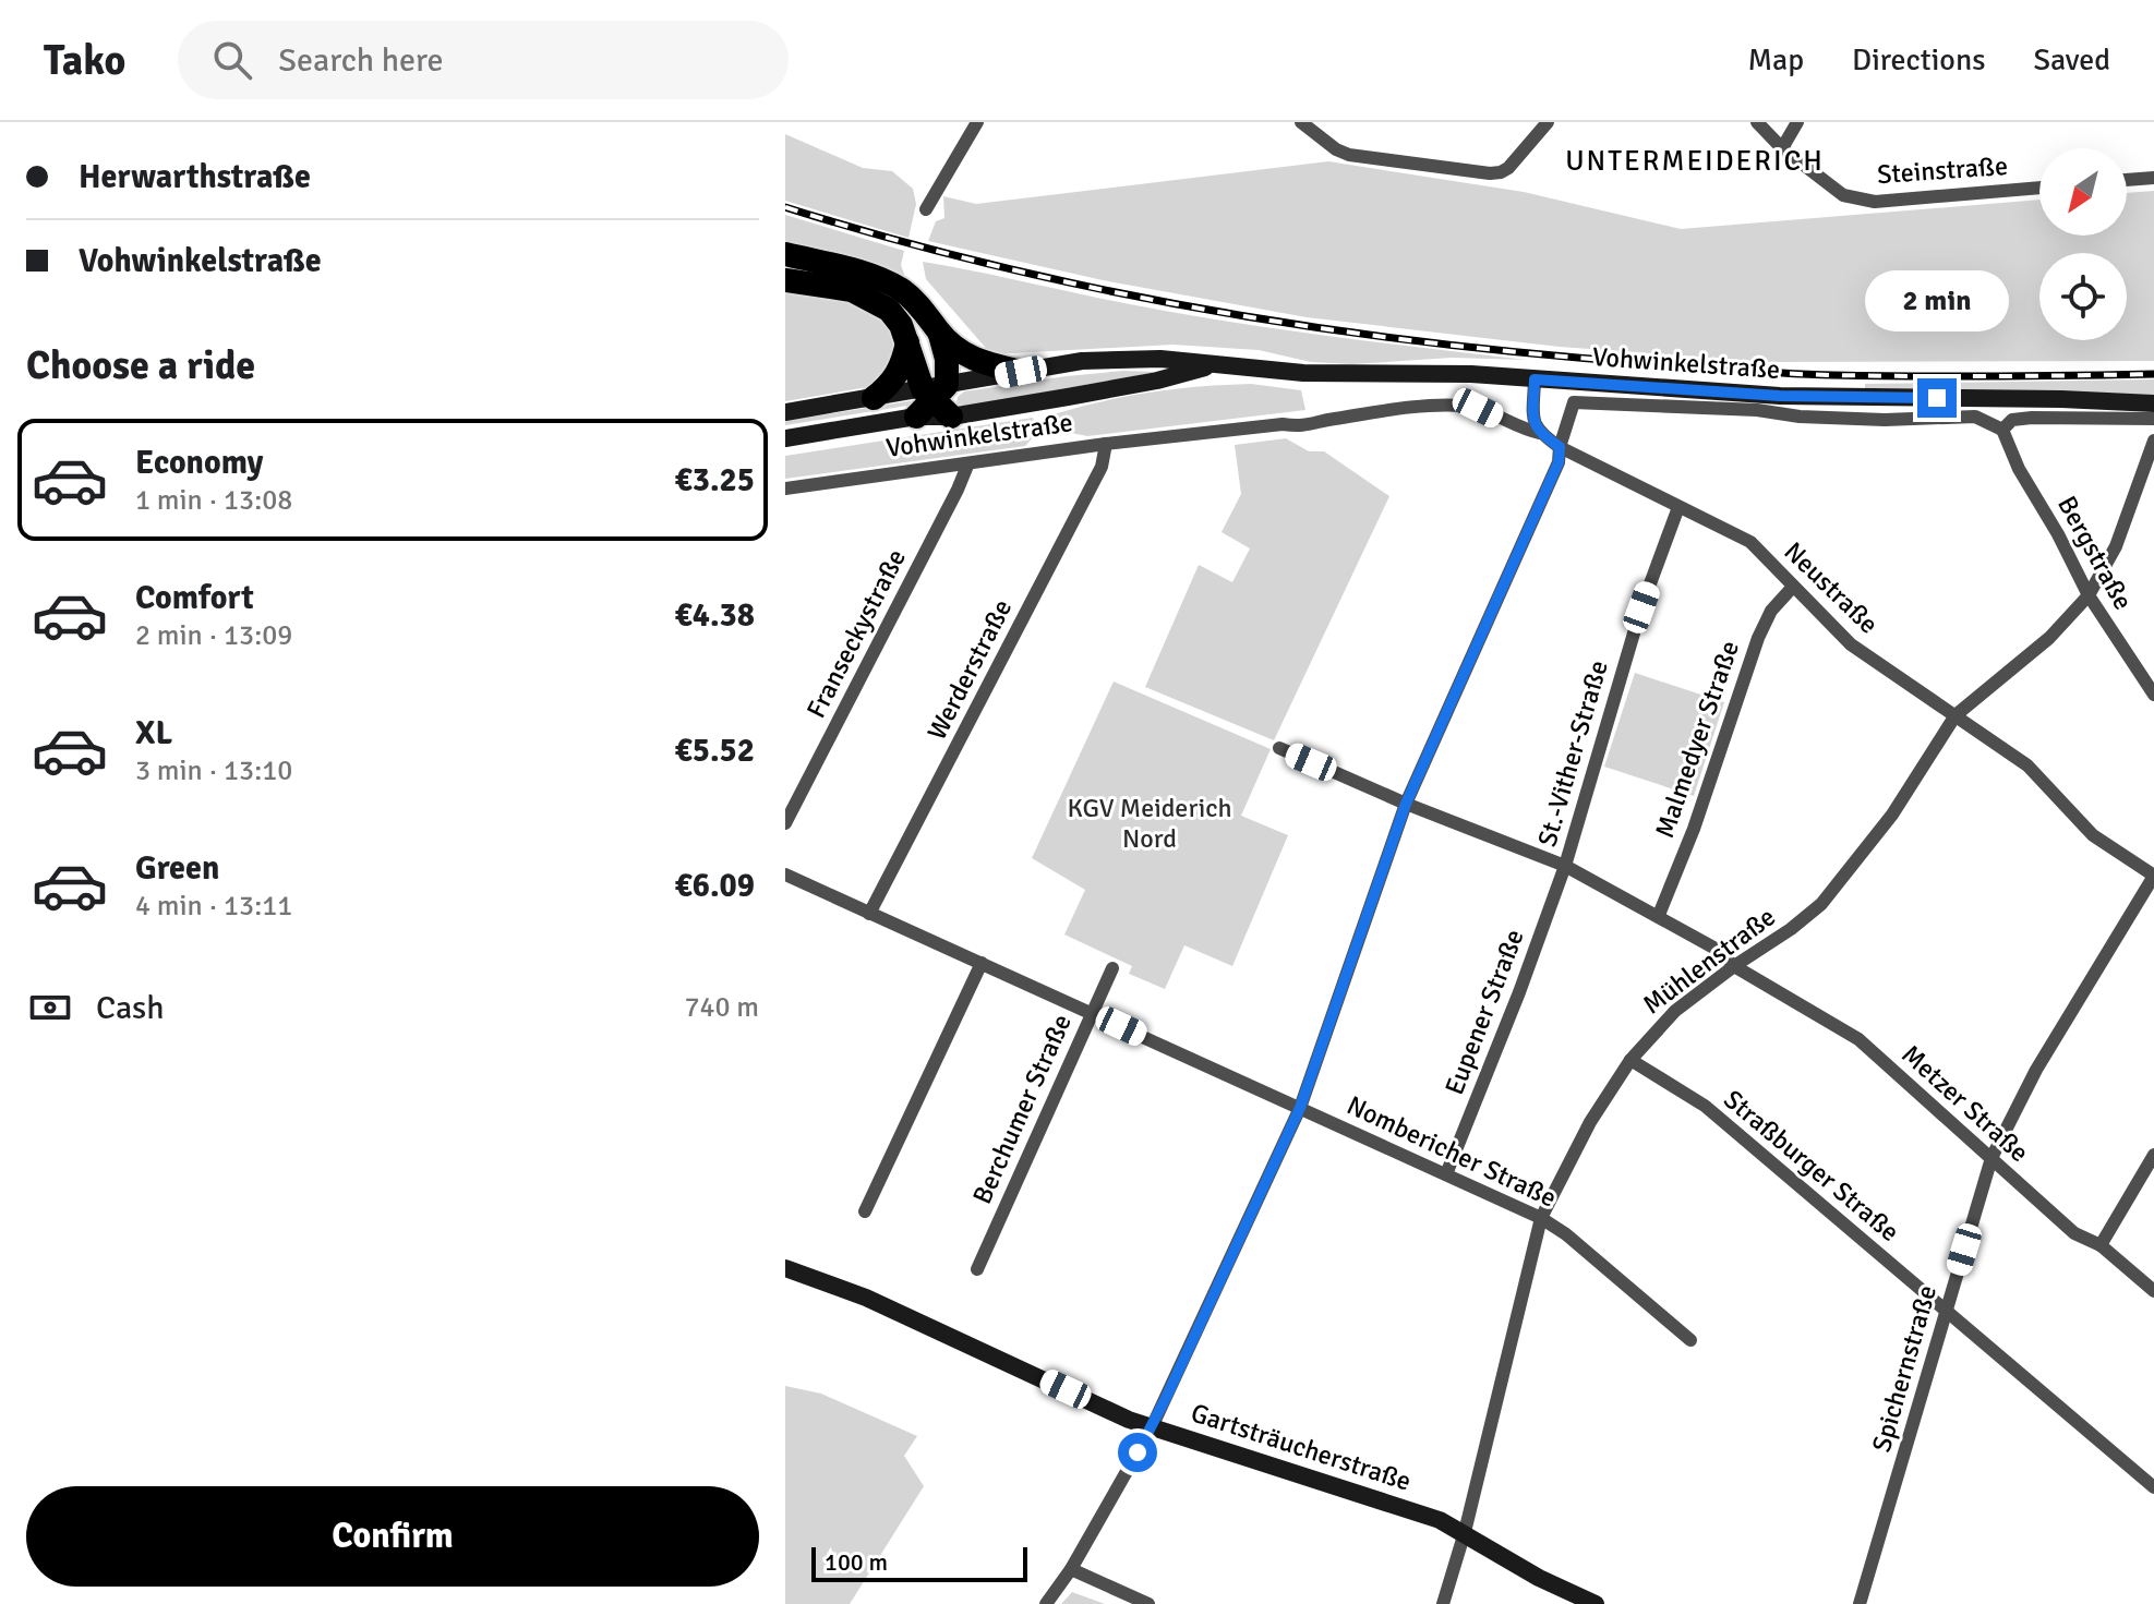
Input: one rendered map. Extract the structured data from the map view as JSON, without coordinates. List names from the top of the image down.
{
  "streets": {
    "main road": ["Vohwinkelstraße", "Gartsträucherstraße"],
    "street": [
      "Steinstraße",
      "Bergstraße",
      "Neustraße",
      "Franseckystraße",
      "Werderstraße",
      "Malmedyer Straße",
      "St.-Vither-Straße",
      "Mühlenstraße",
      "Eupener Straße",
      "Metzer Straße",
      "Berchumer Straße",
      "Nombericher Straße",
      "Straßburger Straße",
      "Spichernstraße"
    ]
  },
  "crossings": [
    ["Vohwinkelstraße", "Neustraße"],
    ["Vohwinkelstraße", "Franseckystraße"],
    ["Vohwinkelstraße", "Werderstraße"],
    ["Bergstraße", "Mühlenstraße"],
    ["Neustraße", "Malmedyer Straße"],
    ["Neustraße", "St.-Vither-Straße"],
    ["Neustraße", "Mühlenstraße"],
    ["Neustraße", "Spichernstraße"],
    ["Werderstraße", "Nombericher Straße"],
    ["Malmedyer Straße", "Metzer Straße"],
    ["St.-Vither-Straße", "Eupener Straße"],
    ["St.-Vither-Straße", "Metzer Straße"],
    ["Mühlenstraße", "Metzer Straße"],
    ["Mühlenstraße", "Nombericher Straße"],
    ["Mühlenstraße", "Straßburger Straße"],
    ["Mühlenstraße", "Gartsträucherstraße"],
    ["Eupener Straße", "Metzer Straße"],
    ["Eupener Straße", "Nombericher Straße"],
    ["Metzer Straße", "Spichernstraße"],
    ["Berchumer Straße", "Nombericher Straße"],
    ["Straßburger Straße", "Spichernstraße"]
  ],
  "districts": ["UNTERMEIDERICH"],
  "parks": ["KGV Meiderich Nord"],
  "scale_bar": "100 m",
  "north": "bottom left",
  "page": {
    "header": "Tako",
    "search": "Search here",
    "nav": ["Map", "Directions", "Saved"],
    "banner": ["Herwarthstraße", "Vohwinkelstraße"],
    "bubble": "2 min",
    "heading": "Choose a ride",
    "list": [
      {
        "name": "Economy",
        "note": "1 min · 13:08",
        "value": "€3.25"
      },
      {
        "name": "Comfort",
        "note": "2 min · 13:09",
        "value": "€4.38"
      },
      {
        "name": "XL",
        "note": "3 min · 13:10",
        "value": "€5.52"
      },
      {
        "name": "Green",
        "note": "4 min · 13:11",
        "value": "€6.09"
      }
    ],
    "pay": ["Cash", "740 m"],
    "buttons": "Confirm",
    "scale": "100 m"
  }
}
